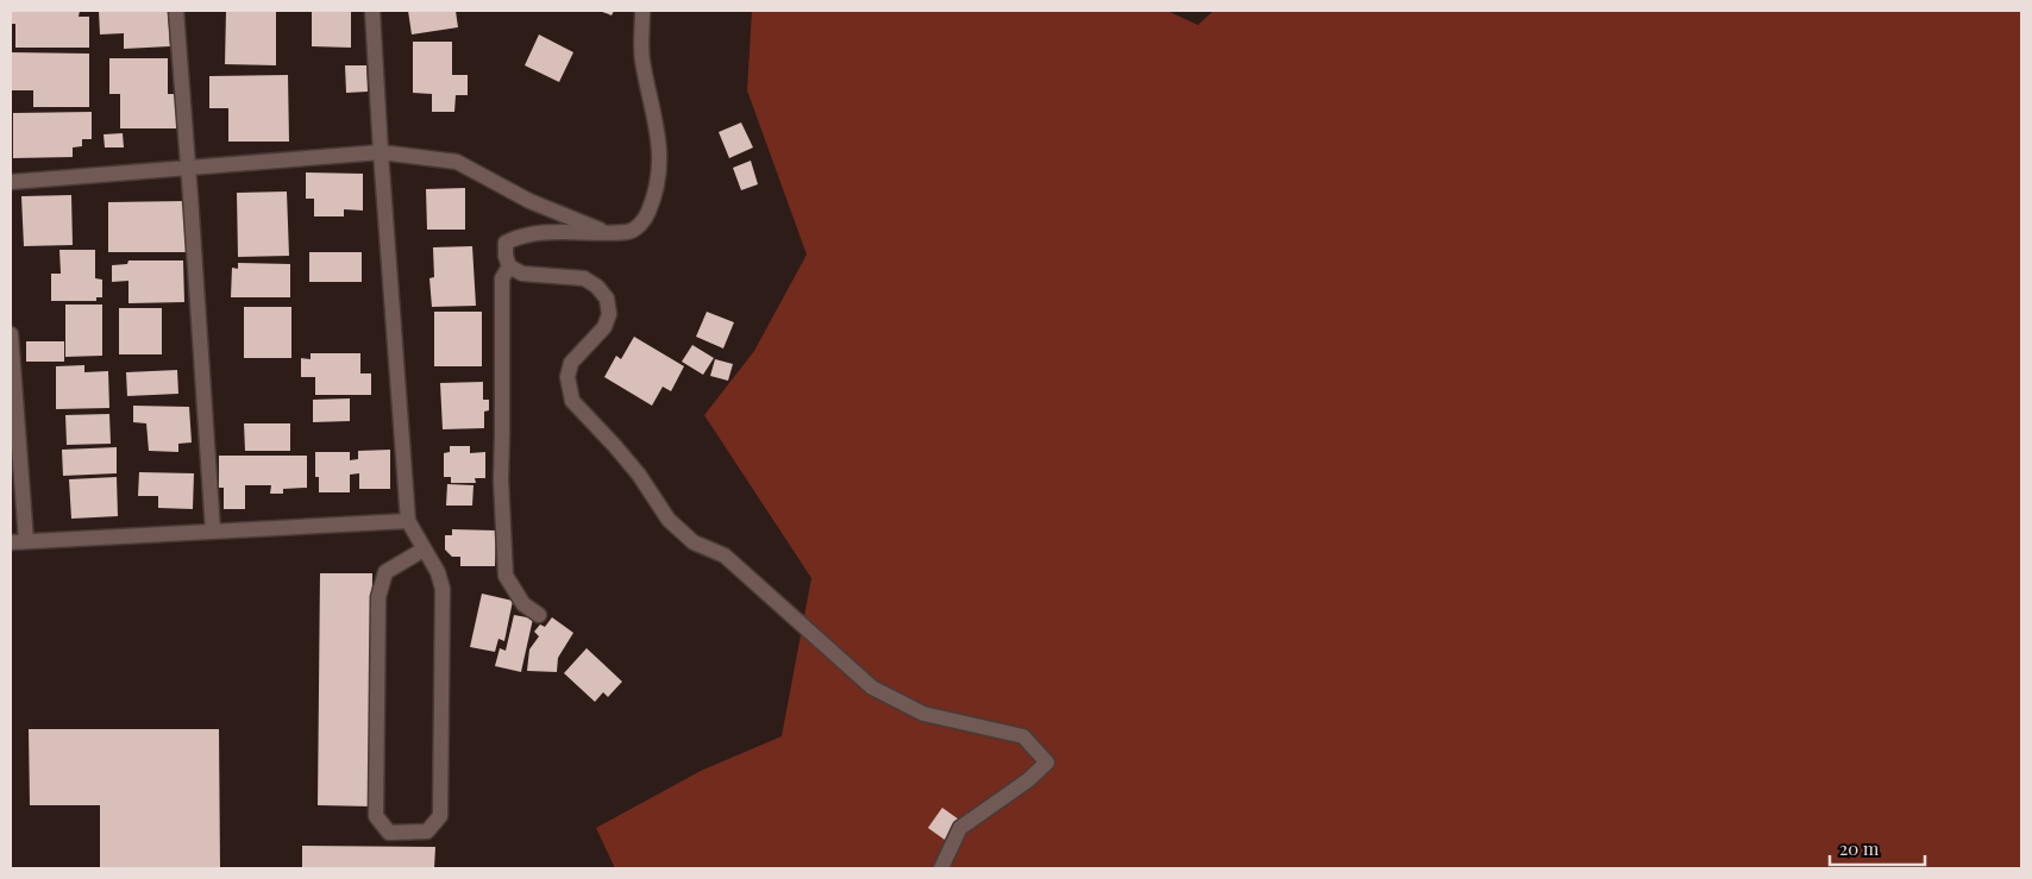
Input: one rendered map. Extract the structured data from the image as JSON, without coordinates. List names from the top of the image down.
{
  "scale_bar": "20 m"
}
